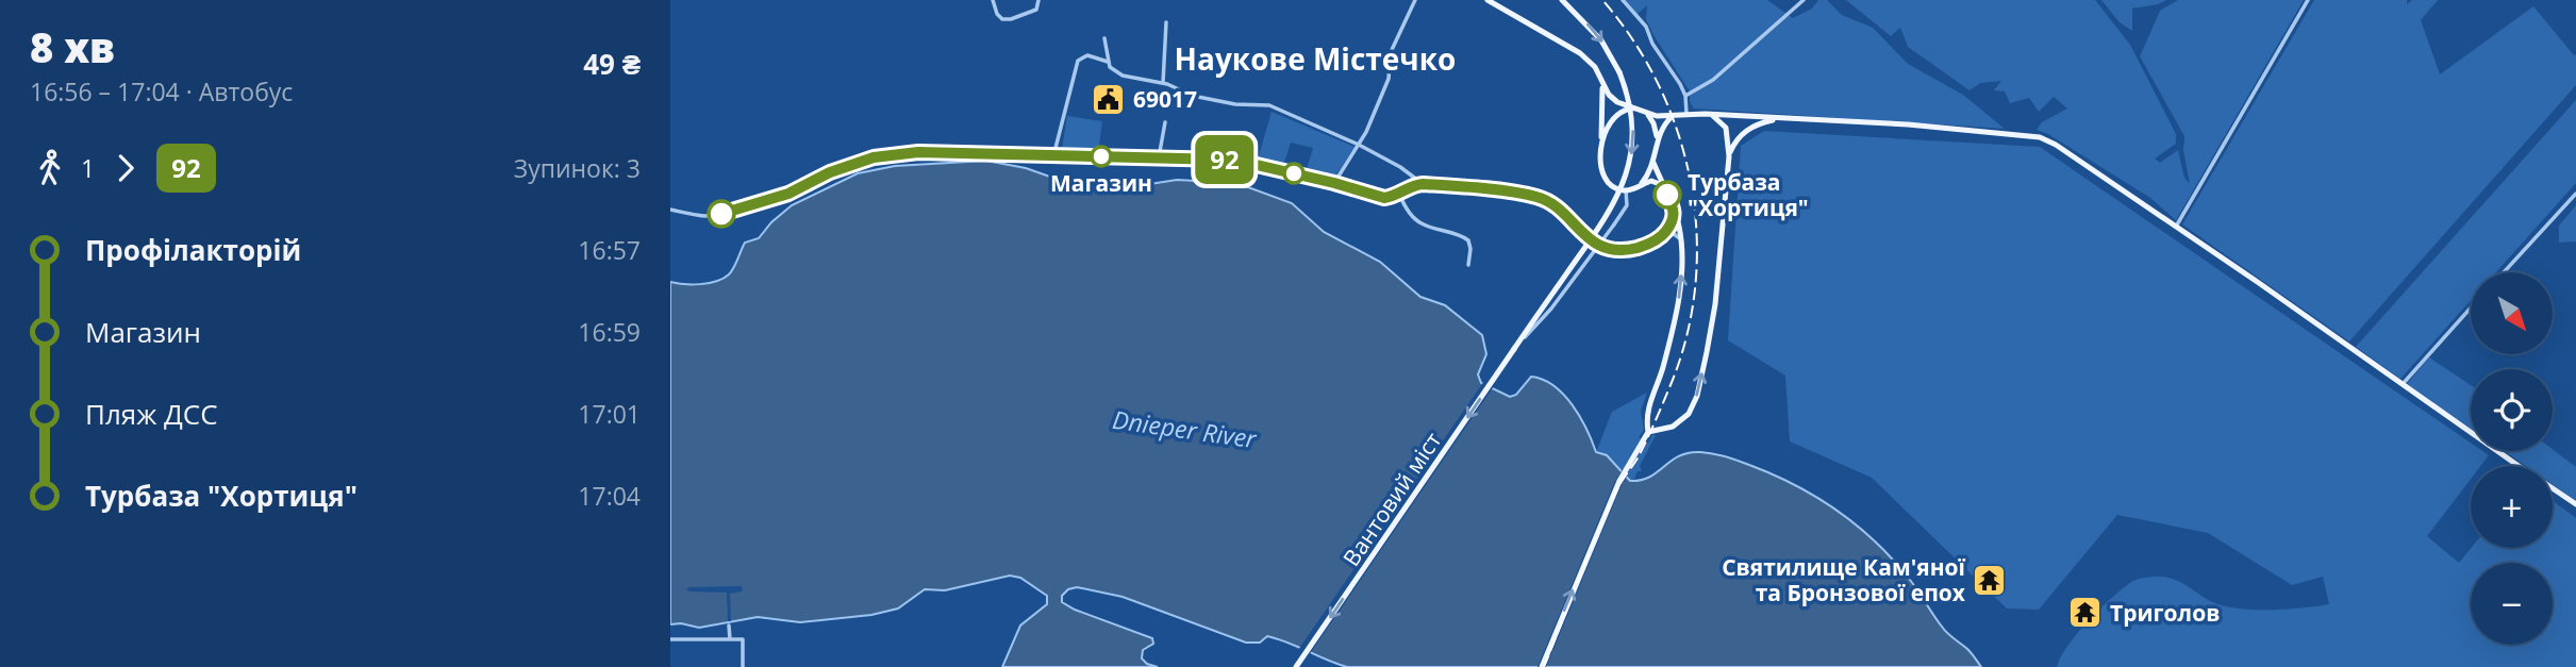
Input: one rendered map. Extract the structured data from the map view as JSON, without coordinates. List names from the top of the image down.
{
  "streets": {
    "main road": ["Вантовий міст"]
  },
  "one_way": ["Вантовий міст"],
  "districts": ["Наукове Містечко"],
  "water": ["Dnieper River"],
  "places": {
    "public building": ["69017"],
    "other": ["Магазин", "Турбаза \"Хортиця\""],
    "temple": ["Святилище Кам'яної та Бронзової епох", "Триголов"]
  },
  "lines": ["bus line 92"],
  "north": "bottom right",
  "page": {
    "heading": ["8 хв", "16:56 – 17:04 · Автобус", "49 ₴"],
    "on_map": "92",
    "legs": ["1", "92", "Зупинок: 3"],
    "list": [
      {
        "name": "Профілакторій",
        "value": "16:57"
      },
      {
        "name": "Магазин",
        "value": "16:59"
      },
      {
        "name": "Пляж ДСС",
        "value": "17:01"
      },
      {
        "name": "Турбаза \"Хортиця\"",
        "value": "17:04"
      }
    ],
    "map_buttons": ["+", "−"]
  }
}
